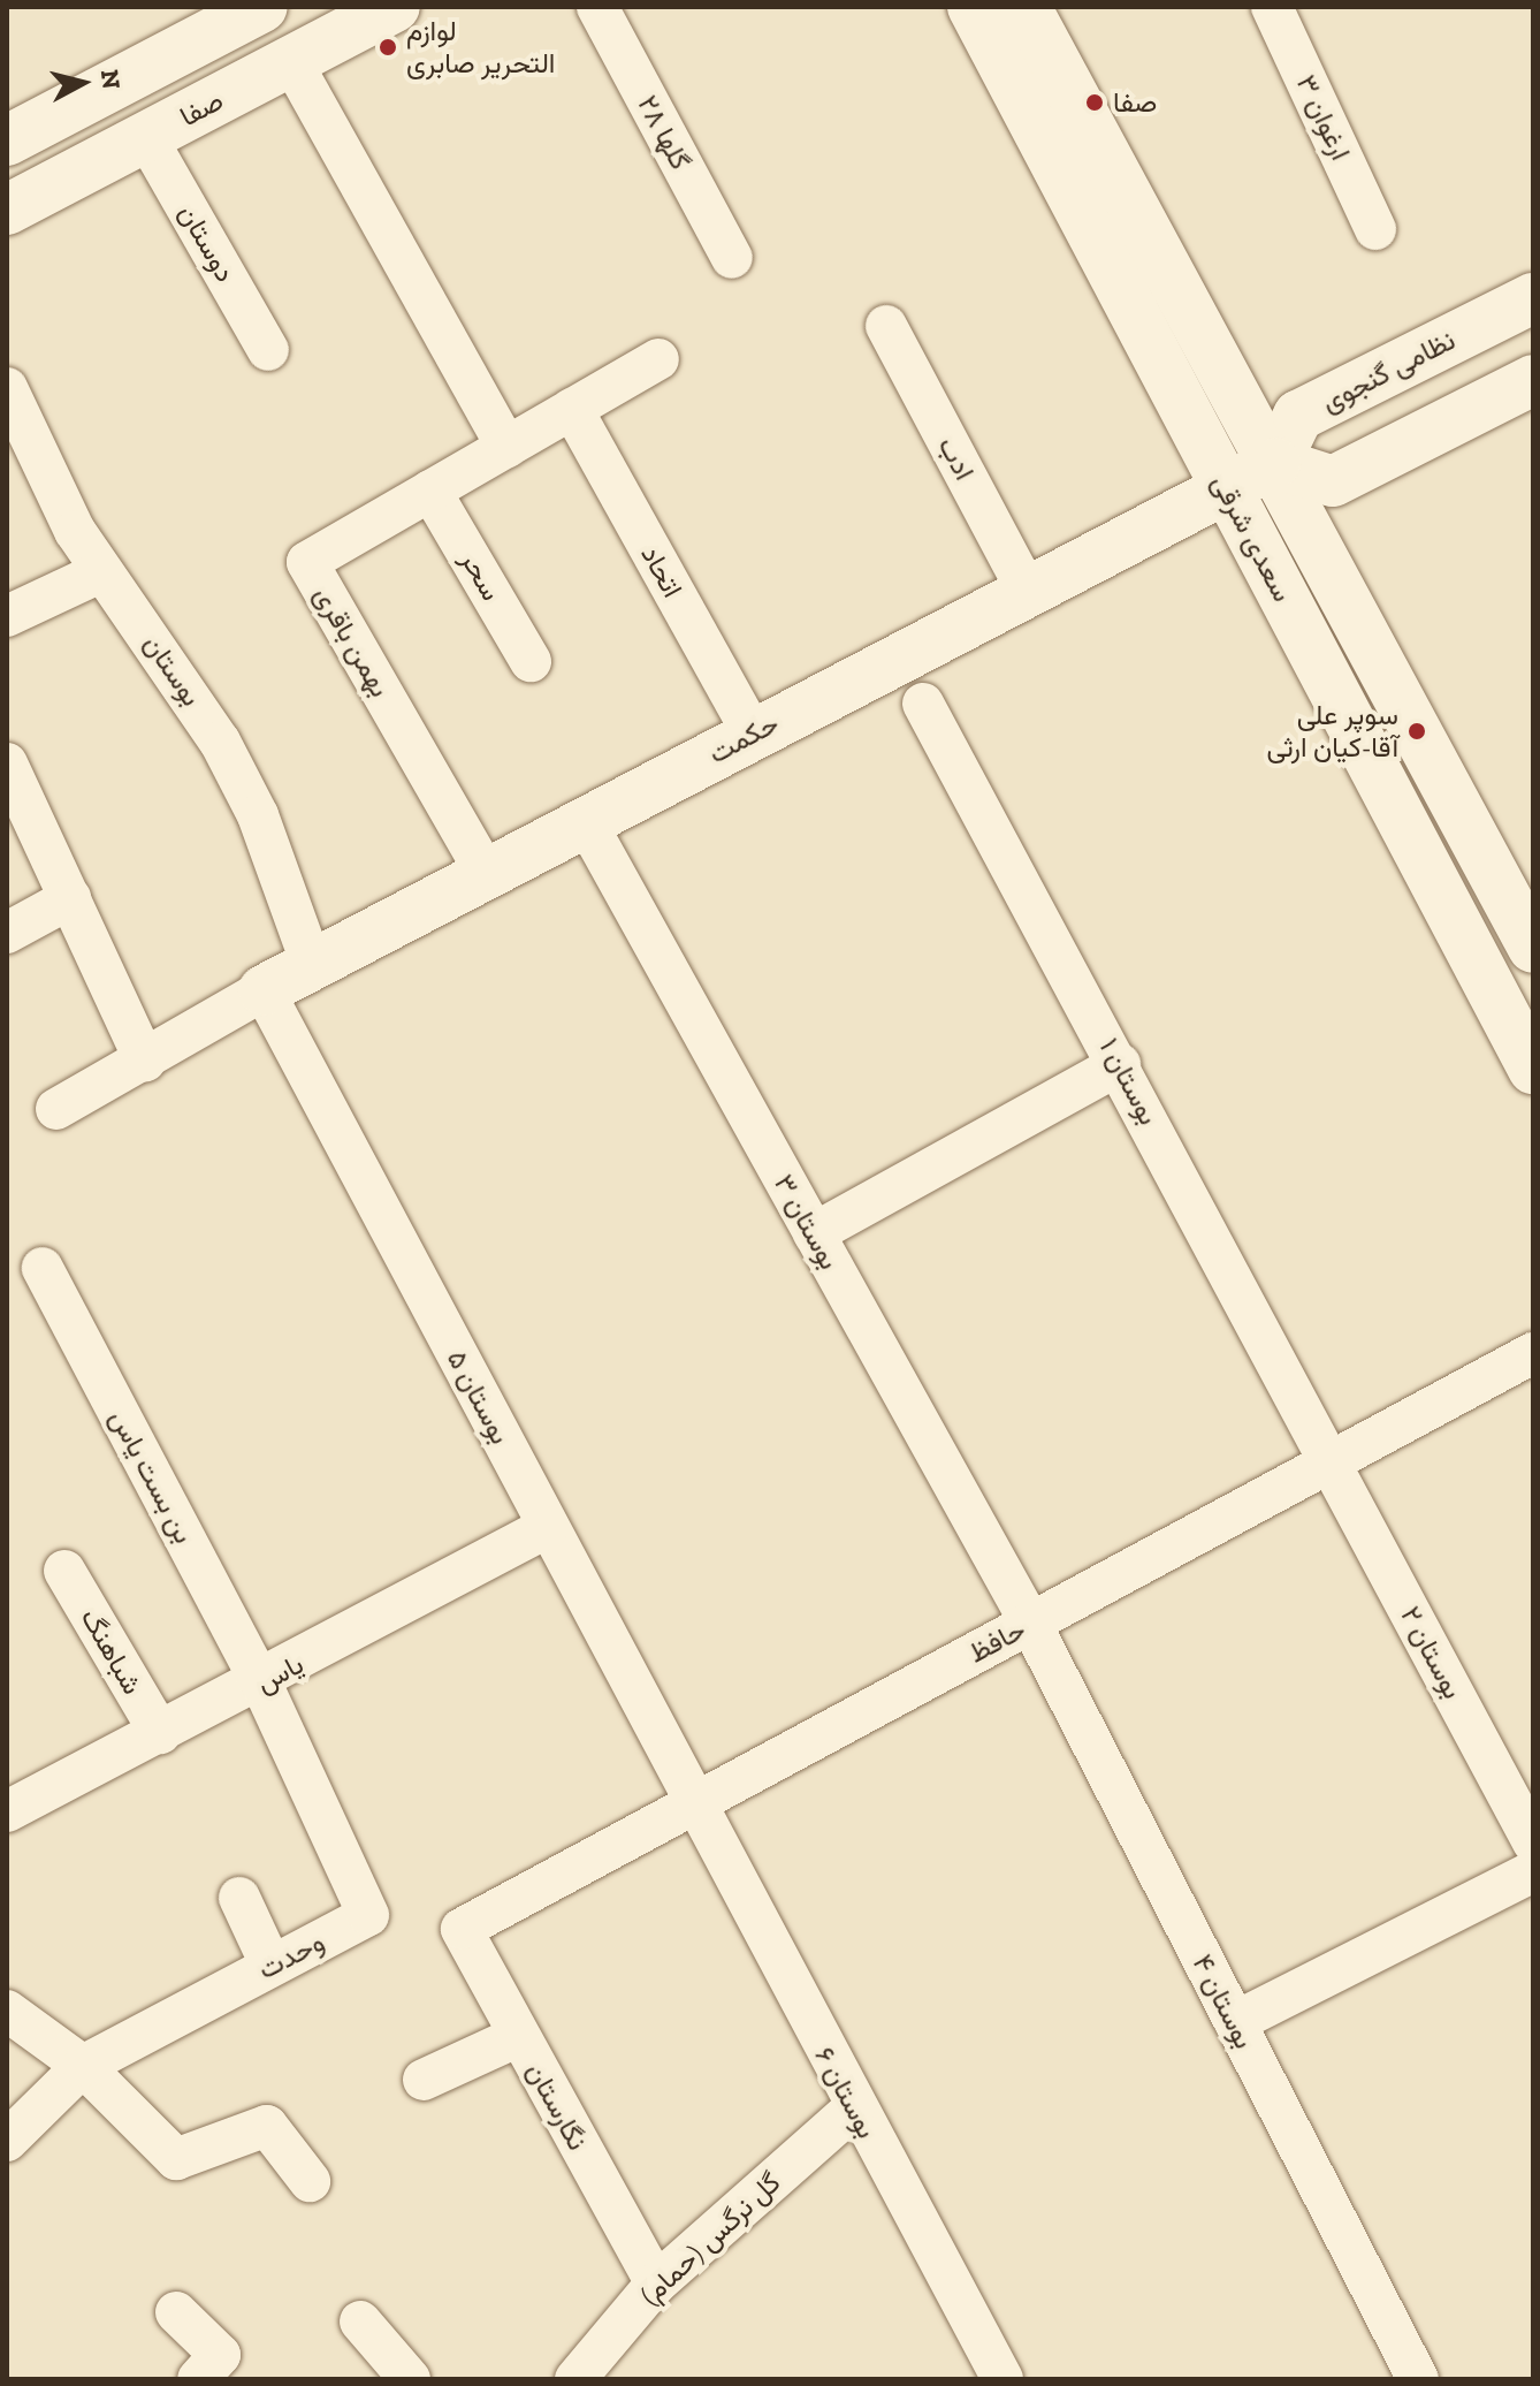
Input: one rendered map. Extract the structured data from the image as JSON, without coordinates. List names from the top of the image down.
{
  "streets": {
    "street": [
      "صفا",
      "ارغوان ۳",
      "گلها ۲۸",
      "دوستان",
      "نظامی گنجوی",
      "ادب",
      "سعدی شرقی",
      "اتحاد",
      "سحر",
      "بهمن باقری",
      "بوستان",
      "حکمت",
      "بوستان ۱",
      "بوستان ۳",
      "بوستان ۵",
      "بن بست یاس",
      "حافظ",
      "شباهنگ",
      "بوستان ۲",
      "یاس",
      "وحدت",
      "بوستان ۴",
      "بوستان ۶",
      "نگارستان",
      "گل نرگس (حمام)"
    ]
  },
  "crossings": [
    ["صفا", "دوستان"],
    ["نظامی گنجوی", "سعدی شرقی"],
    ["نظامی گنجوی", "حکمت"],
    ["ادب", "حکمت"],
    ["سعدی شرقی", "حکمت"],
    ["اتحاد", "بهمن باقری"],
    ["اتحاد", "حکمت"],
    ["سحر", "بهمن باقری"],
    ["بهمن باقری", "حکمت"],
    ["بوستان", "حکمت"],
    ["حکمت", "بوستان ۳"],
    ["حکمت", "بوستان ۵"],
    ["بوستان ۱", "حافظ"],
    ["بوستان ۱", "بوستان ۲"],
    ["بوستان ۳", "حافظ"],
    ["بوستان ۳", "بوستان ۴"],
    ["بوستان ۵", "حافظ"],
    ["بوستان ۵", "یاس"],
    ["بوستان ۵", "بوستان ۶"],
    ["بن بست یاس", "یاس"],
    ["بن بست یاس", "وحدت"],
    ["حافظ", "بوستان ۲"],
    ["حافظ", "بوستان ۴"],
    ["حافظ", "بوستان ۶"],
    ["حافظ", "نگارستان"],
    ["شباهنگ", "یاس"],
    ["یاس", "وحدت"],
    ["بوستان ۶", "گل نرگس (حمام)"],
    ["نگارستان", "گل نرگس (حمام)"]
  ],
  "places": ["لوازم التحریر صابری", "صفا", "سوپر علی آقا-کیان ارثی"],
  "north": "right"
}
